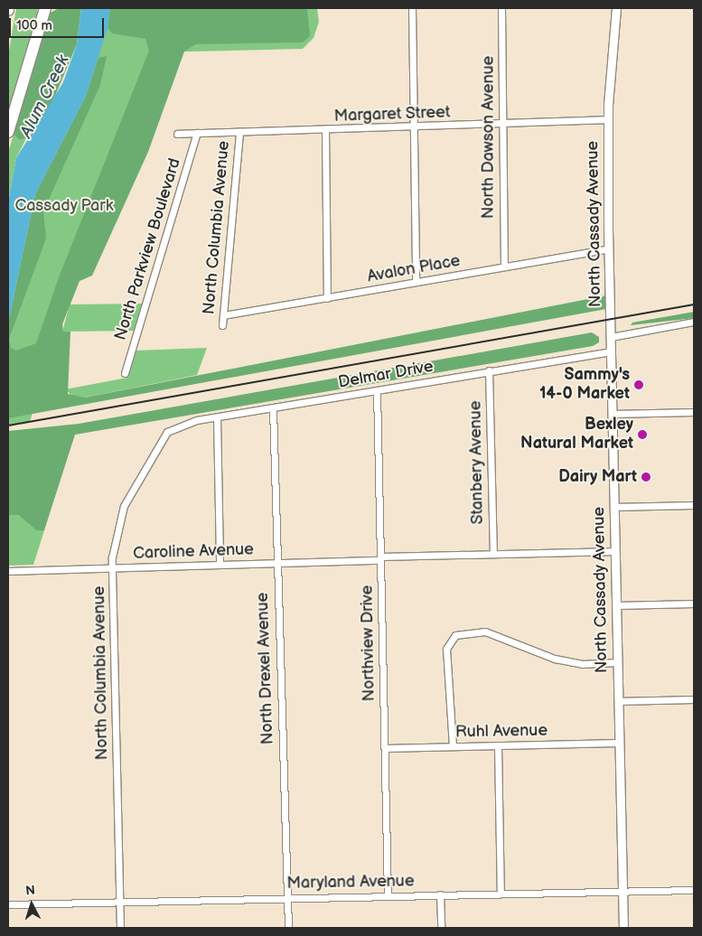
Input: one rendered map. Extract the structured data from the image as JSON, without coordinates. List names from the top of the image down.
{
  "streets": {
    "street": [
      "Margaret Street",
      "North Dawson Avenue",
      "North Cassady Avenue",
      "North Columbia Avenue",
      "North Parkview Boulevard",
      "Avalon Place",
      "Delmar Drive",
      "Stanbery Avenue",
      "Caroline Avenue",
      "Northview Drive",
      "North Drexel Avenue",
      "Ruhl Avenue",
      "Maryland Avenue"
    ]
  },
  "crossings": [
    ["Margaret Street", "North Dawson Avenue"],
    ["Margaret Street", "North Cassady Avenue"],
    ["Margaret Street", "North Columbia Avenue"],
    ["Margaret Street", "North Parkview Boulevard"],
    ["North Dawson Avenue", "Avalon Place"],
    ["North Cassady Avenue", "Avalon Place"],
    ["North Cassady Avenue", "Delmar Drive"],
    ["North Cassady Avenue", "Caroline Avenue"],
    ["North Cassady Avenue", "Ruhl Avenue"],
    ["North Cassady Avenue", "Maryland Avenue"],
    ["North Columbia Avenue", "Avalon Place"],
    ["North Columbia Avenue", "Delmar Drive"],
    ["North Columbia Avenue", "Caroline Avenue"],
    ["North Columbia Avenue", "Maryland Avenue"],
    ["Delmar Drive", "Stanbery Avenue"],
    ["Delmar Drive", "Northview Drive"],
    ["Delmar Drive", "North Drexel Avenue"],
    ["Stanbery Avenue", "Caroline Avenue"],
    ["Caroline Avenue", "Northview Drive"],
    ["Caroline Avenue", "North Drexel Avenue"],
    ["Northview Drive", "Ruhl Avenue"],
    ["Northview Drive", "Maryland Avenue"],
    ["North Drexel Avenue", "Maryland Avenue"]
  ],
  "water": ["Alum Creek"],
  "parks": ["Cassady Park"],
  "places": ["Sammy's 14-0 Market", "Bexley Natural Market", "Dairy Mart"],
  "scale_bar": "100 m",
  "north": "top"
}
